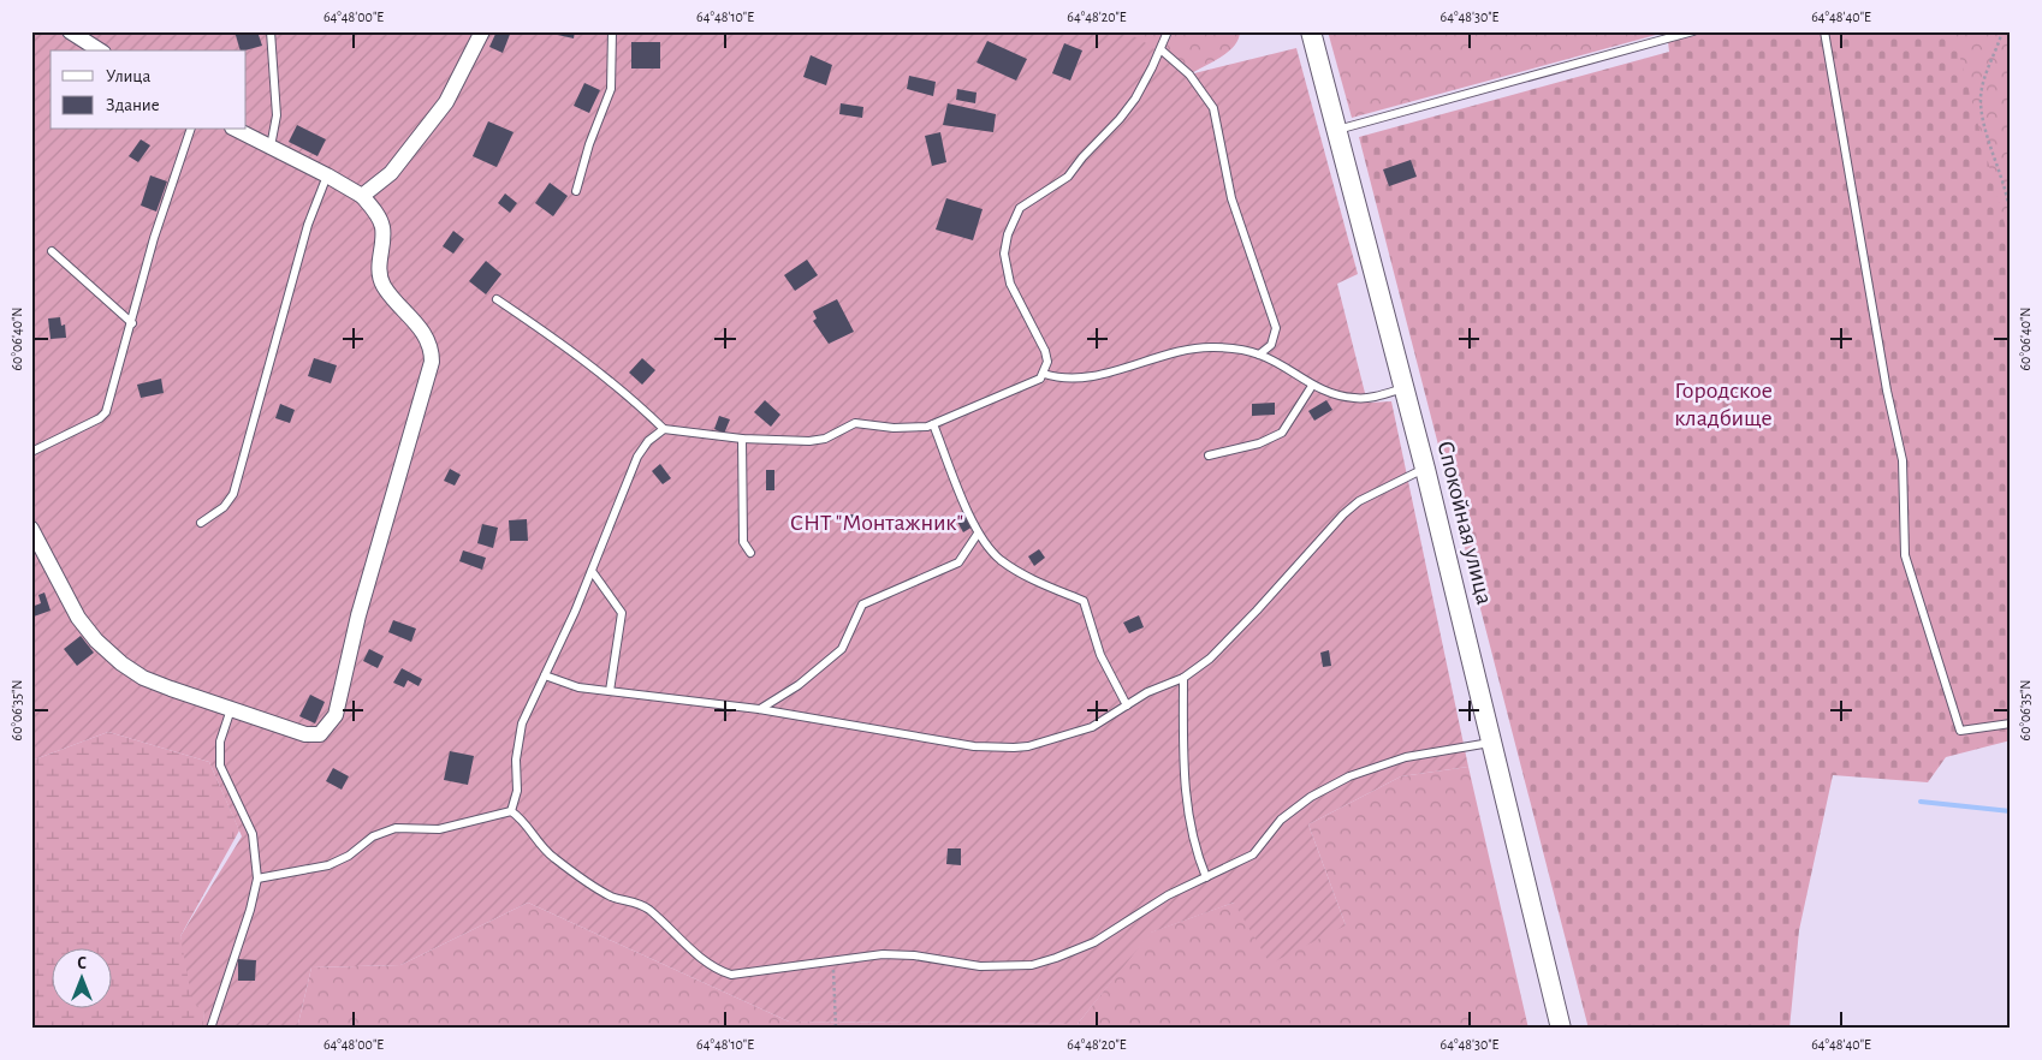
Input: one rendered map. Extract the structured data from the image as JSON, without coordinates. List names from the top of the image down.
{
  "streets": {
    "street": ["Спокойная улица"]
  },
  "parks": ["Городское кладбище", "СНТ \"Монтажник\""],
  "legend": ["Улица", "Здание"],
  "north": "top",
  "coordinates": [
    "64°48'00\"E",
    "64°48'10\"E",
    "64°48'20\"E",
    "64°48'30\"E",
    "64°48'40\"E",
    "60°06'40\"N",
    "60°06'35\"N"
  ]
}
